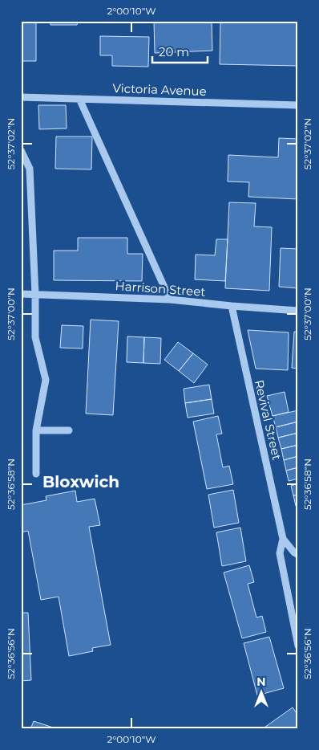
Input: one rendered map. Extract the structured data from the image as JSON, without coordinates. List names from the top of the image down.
{
  "streets": {
    "street": ["Victoria Avenue", "Harrison Street", "Revival Street"]
  },
  "crossings": [
    ["Harrison Street", "Revival Street"]
  ],
  "districts": ["Bloxwich"],
  "scale_bar": "20 m",
  "north": "top",
  "coordinates": [
    "2°00'10\"W",
    "52°37'02\"N",
    "52°37'00\"N",
    "52°36'58\"N",
    "52°36'56\"N"
  ]
}
